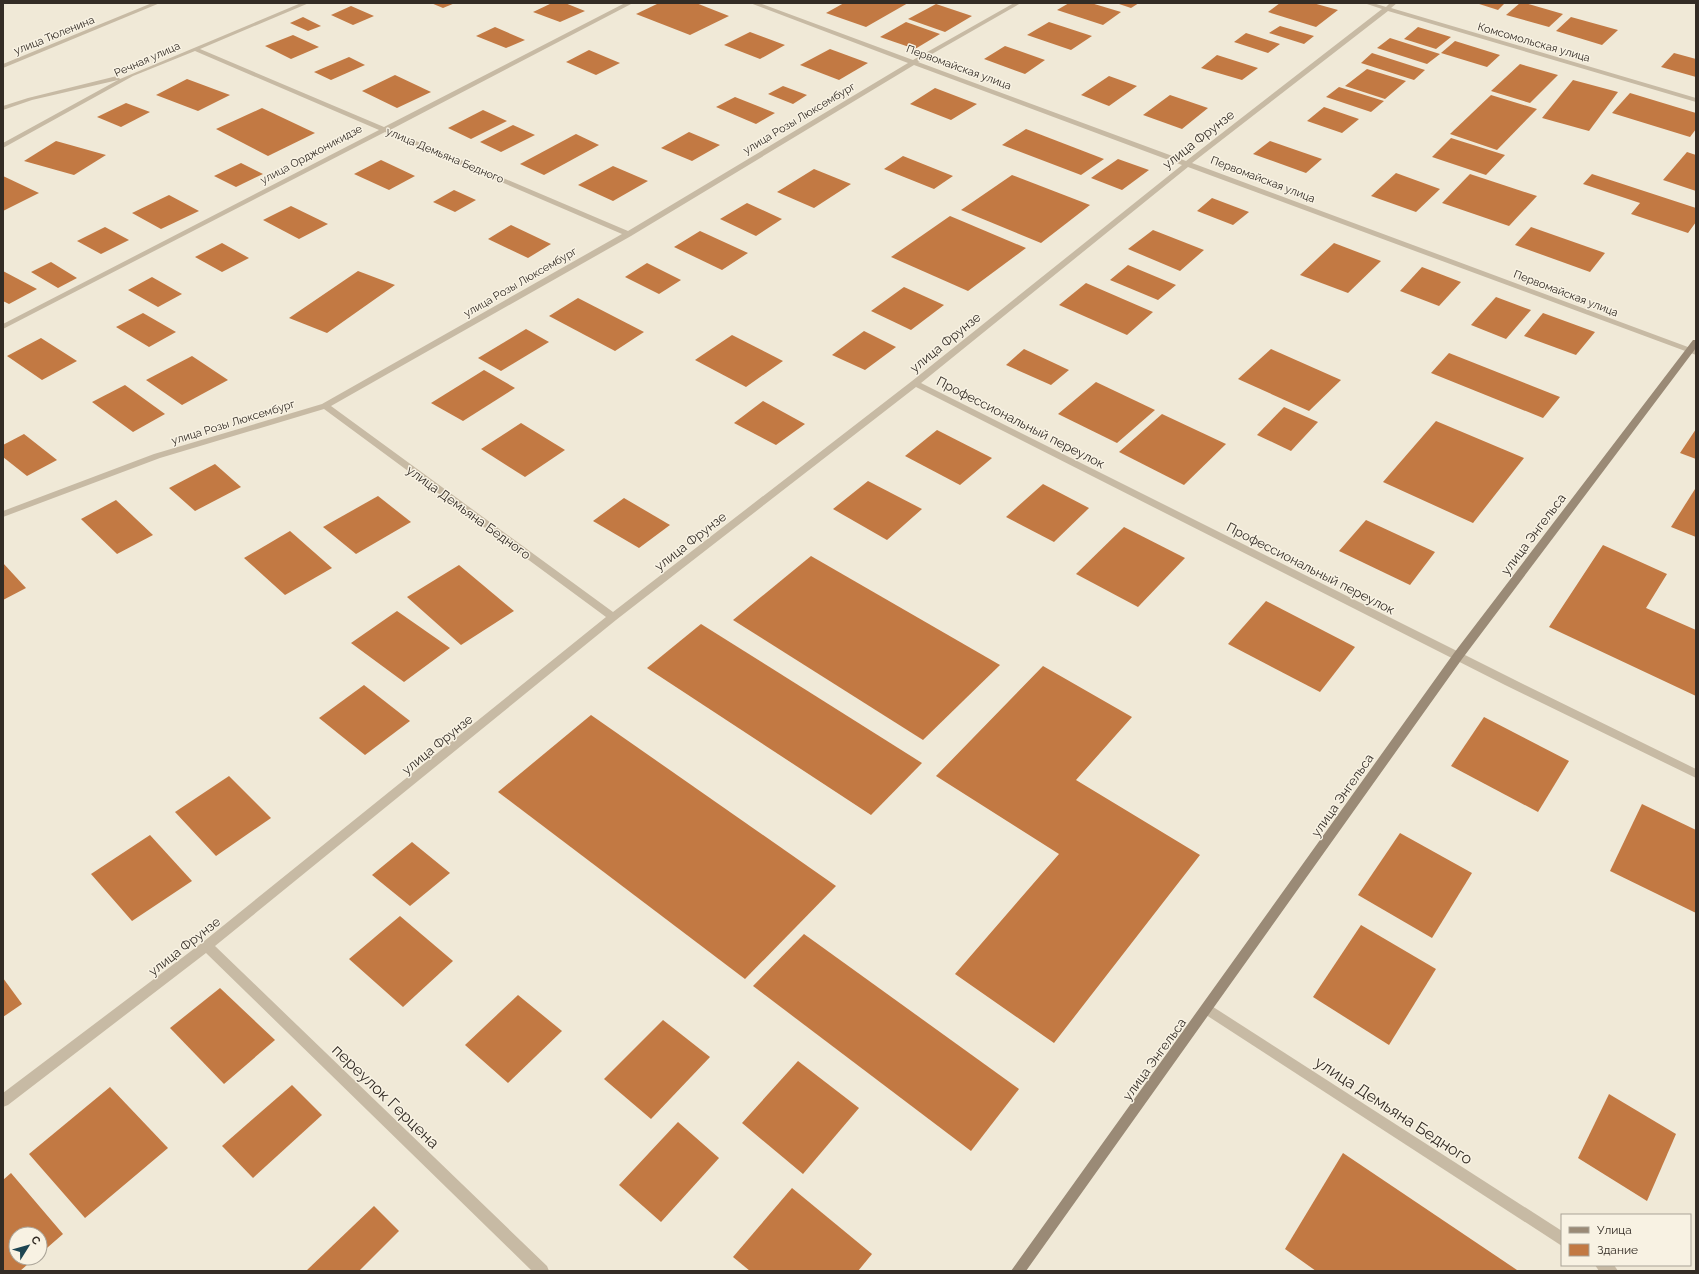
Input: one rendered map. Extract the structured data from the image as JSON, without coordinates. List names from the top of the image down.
{
  "streets": {
    "main road": ["улица Энгельса"],
    "street": [
      "улица Тюленина",
      "Комсомольская улица",
      "Речная улица",
      "Первомайская улица",
      "улица Розы Люксембург",
      "улица Фрунзе",
      "улица Орджоникидзе",
      "улица Демьяна Бедного",
      "Профессиональный переулок",
      "переулок Герцена"
    ]
  },
  "crossings": [
    ["Комсомольская улица", "улица Фрунзе"],
    ["Речная улица", "улица Демьяна Бедного"],
    ["Первомайская улица", "улица Розы Люксембург"],
    ["Первомайская улица", "улица Фрунзе"],
    ["Первомайская улица", "улица Энгельса"],
    ["улица Розы Люксембург", "улица Демьяна Бедного"],
    ["улица Фрунзе", "улица Демьяна Бедного"],
    ["улица Фрунзе", "Профессиональный переулок"],
    ["улица Фрунзе", "переулок Герцена"],
    ["улица Орджоникидзе", "улица Демьяна Бедного"],
    ["улица Демьяна Бедного", "улица Энгельса"],
    ["Профессиональный переулок", "улица Энгельса"]
  ],
  "legend": ["Улица", "Здание"],
  "north": "top right"
}
